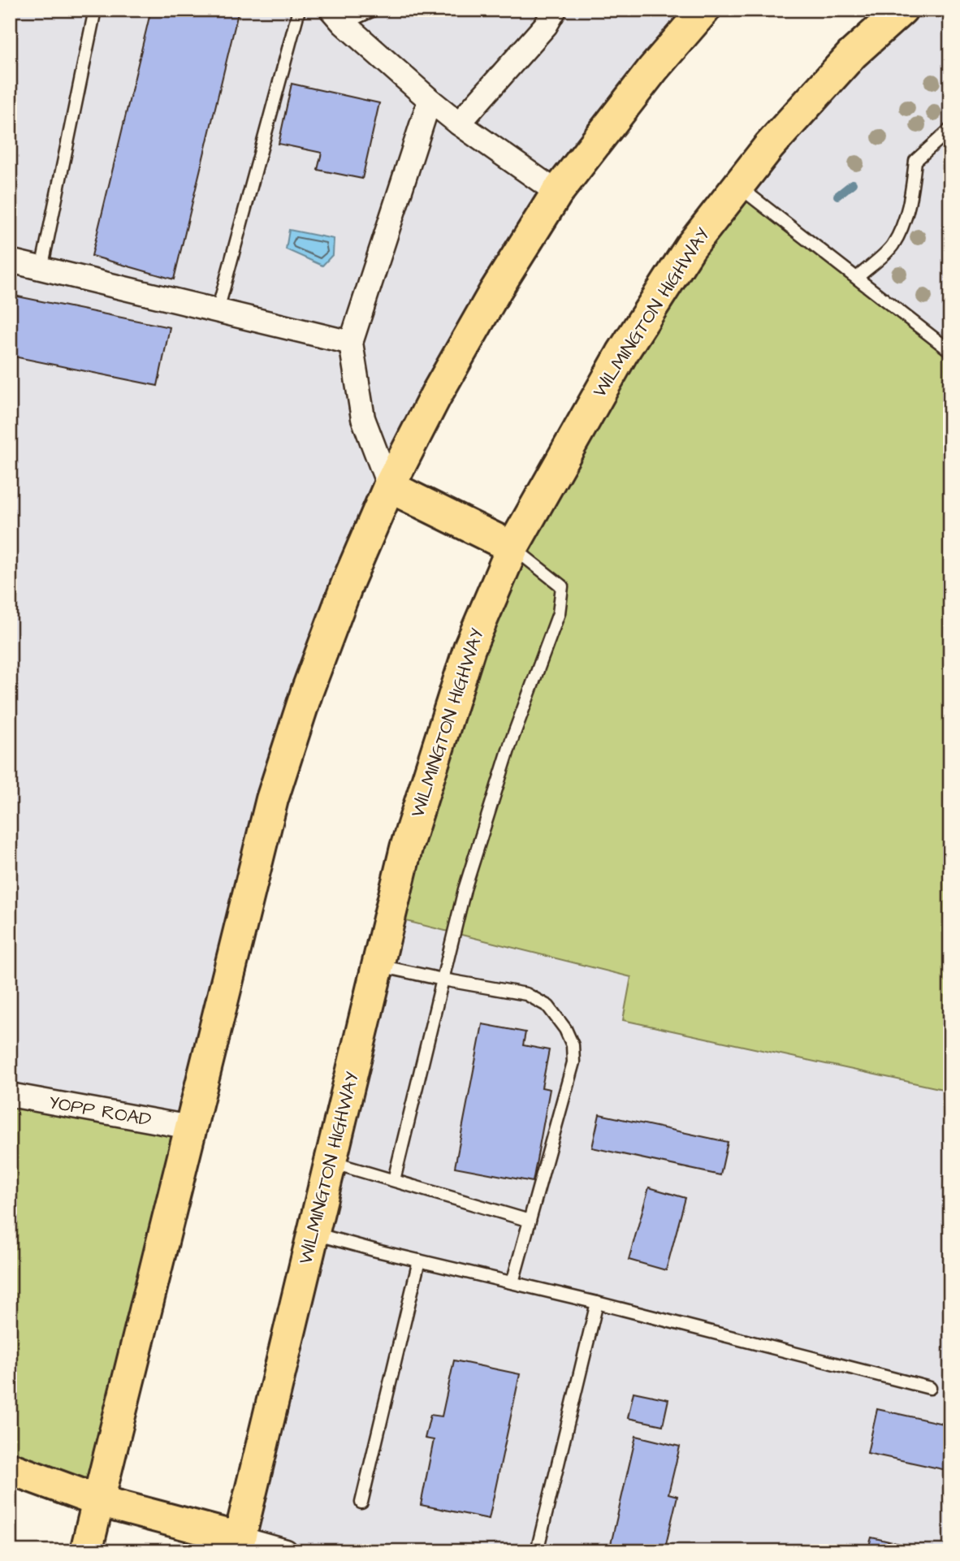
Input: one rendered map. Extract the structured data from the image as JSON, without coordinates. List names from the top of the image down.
{
  "streets": {
    "main road": ["WILMINGTON HIGHWAY"],
    "street": ["YOPP ROAD"]
  }
}
